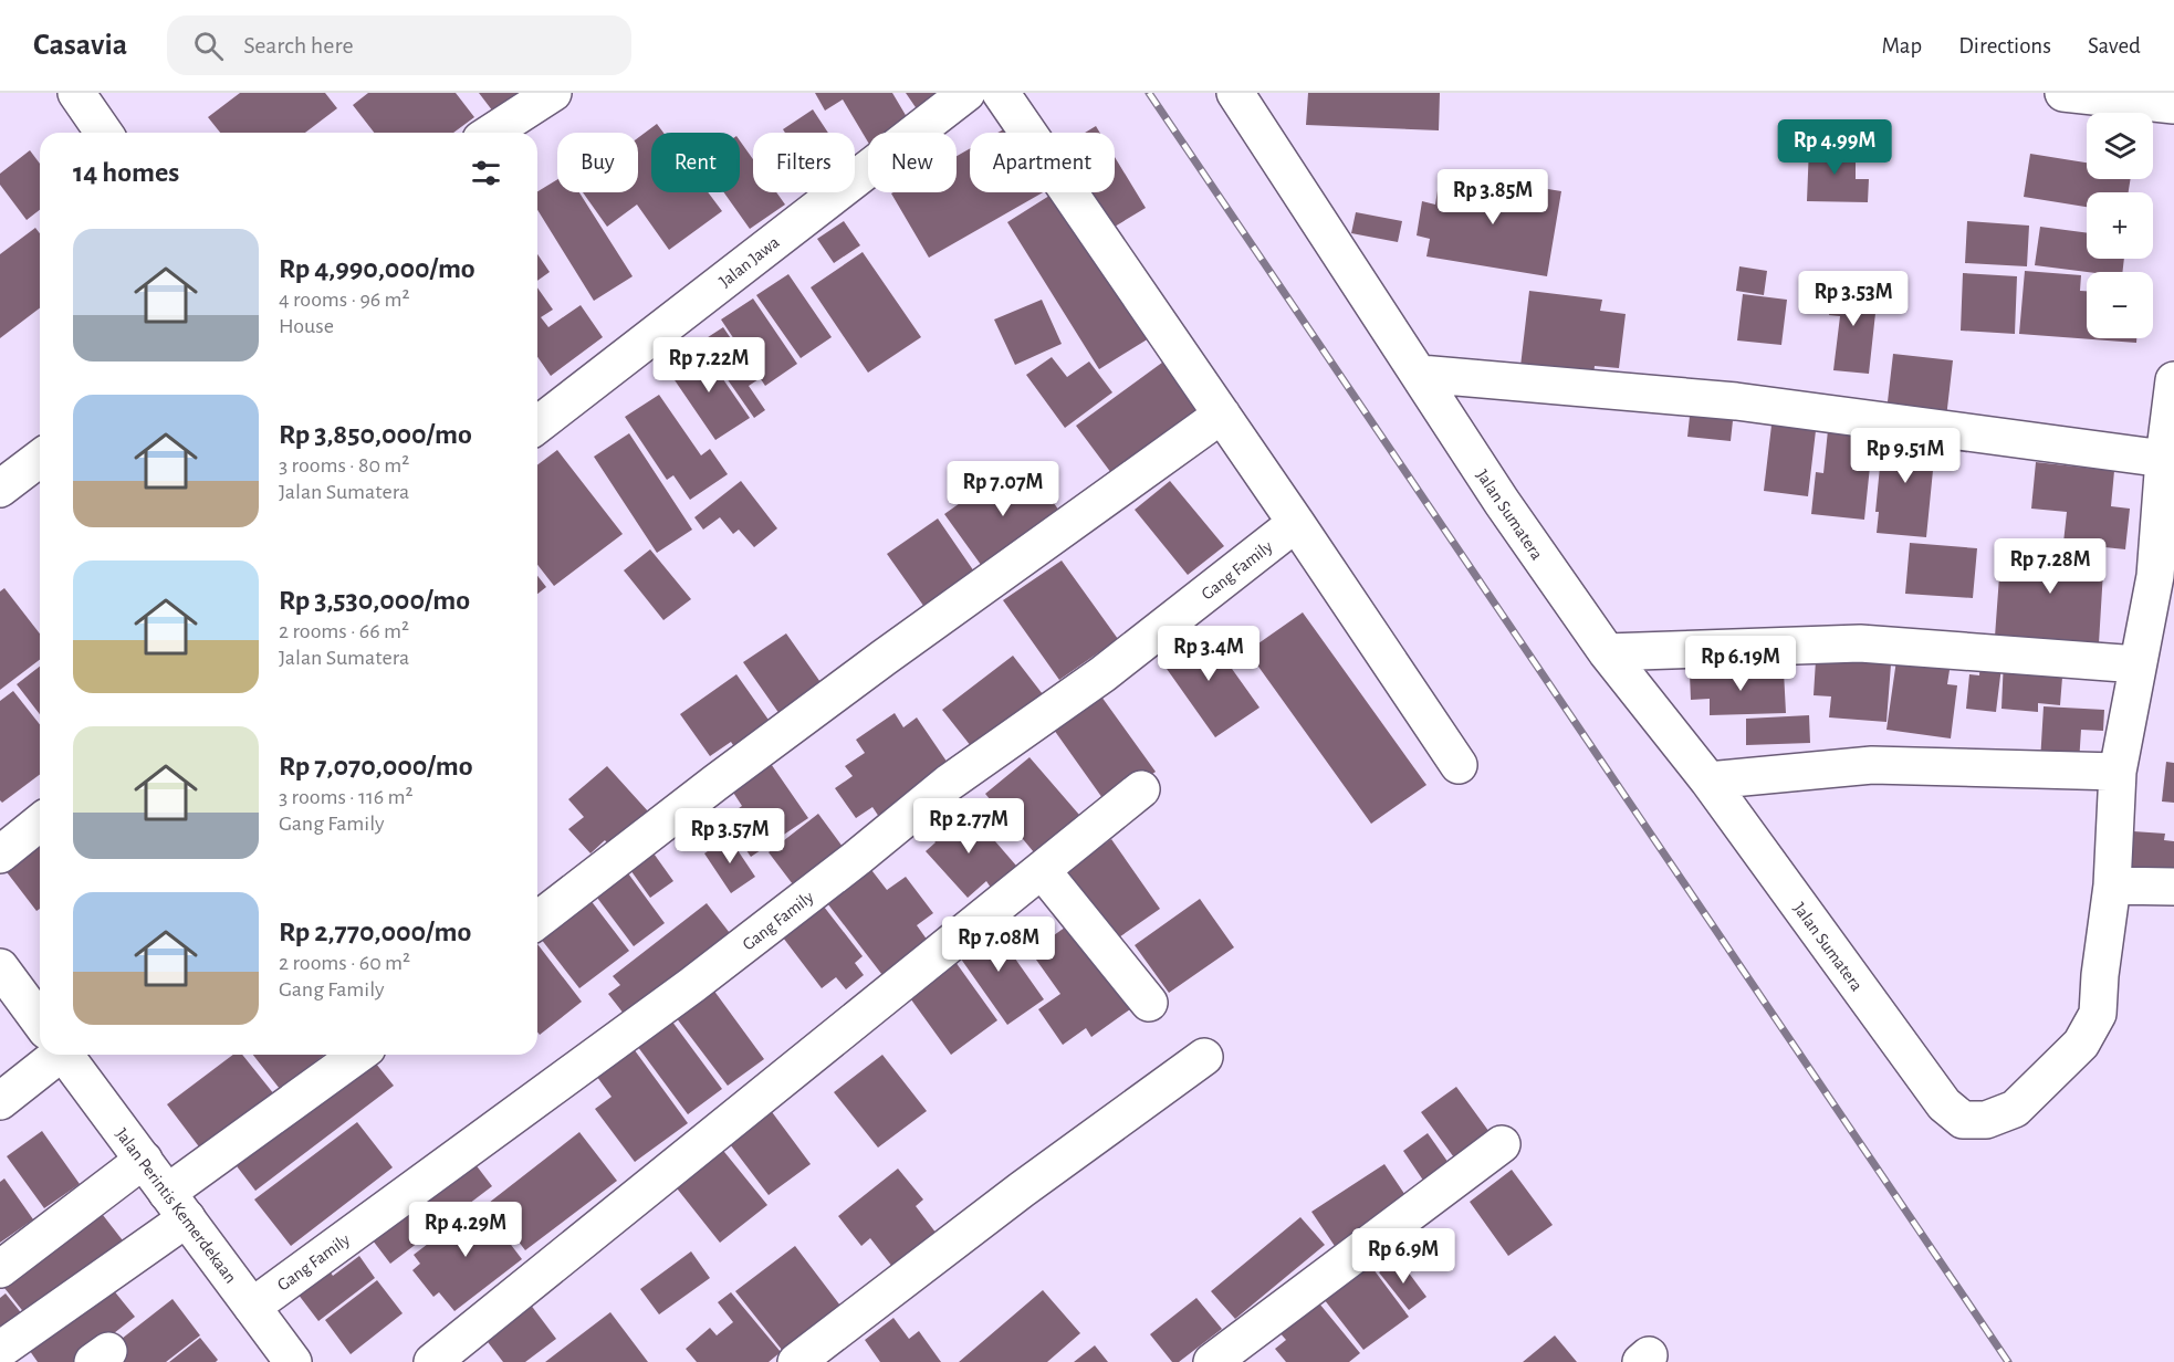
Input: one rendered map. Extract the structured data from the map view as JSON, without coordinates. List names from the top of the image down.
{
  "streets": {
    "street": [
      "Jalan Jawa",
      "Jalan Sumatera",
      "Gang Family",
      "Jalan Perintis Kemerdekaan"
    ]
  },
  "crossings": [
    ["Gang Family", "Jalan Perintis Kemerdekaan"]
  ],
  "page": {
    "header": "Casavia",
    "search": "Search here",
    "nav": ["Map", "Directions", "Saved"],
    "map_buttons": ["+", "−"],
    "price": [
      "Rp 4.99M",
      "Rp 3.85M",
      "Rp 3.53M",
      "Rp 7.22M",
      "Rp 9.51M",
      "Rp 7.07M",
      "Rp 7.28M",
      "Rp 3.4M",
      "Rp 6.19M",
      "Rp 2.77M",
      "Rp 3.57M",
      "Rp 7.08M",
      "Rp 4.29M",
      "Rp 6.9M"
    ],
    "chip": [
      "Buy",
      "Rent",
      "Filters",
      "New",
      "Apartment"
    ],
    "heading": "14 homes",
    "list": [
      {
        "name": "Rp 4,990,000/mo",
        "note": "4 rooms · 96 m² · House"
      },
      {
        "name": "Rp 3,850,000/mo",
        "note": "3 rooms · 80 m² · Jalan Sumatera"
      },
      {
        "name": "Rp 3,530,000/mo",
        "note": "2 rooms · 66 m² · Jalan Sumatera"
      },
      {
        "name": "Rp 7,070,000/mo",
        "note": "3 rooms · 116 m² · Gang Family"
      },
      {
        "name": "Rp 2,770,000/mo",
        "note": "2 rooms · 60 m² · Gang Family"
      }
    ]
  }
}
